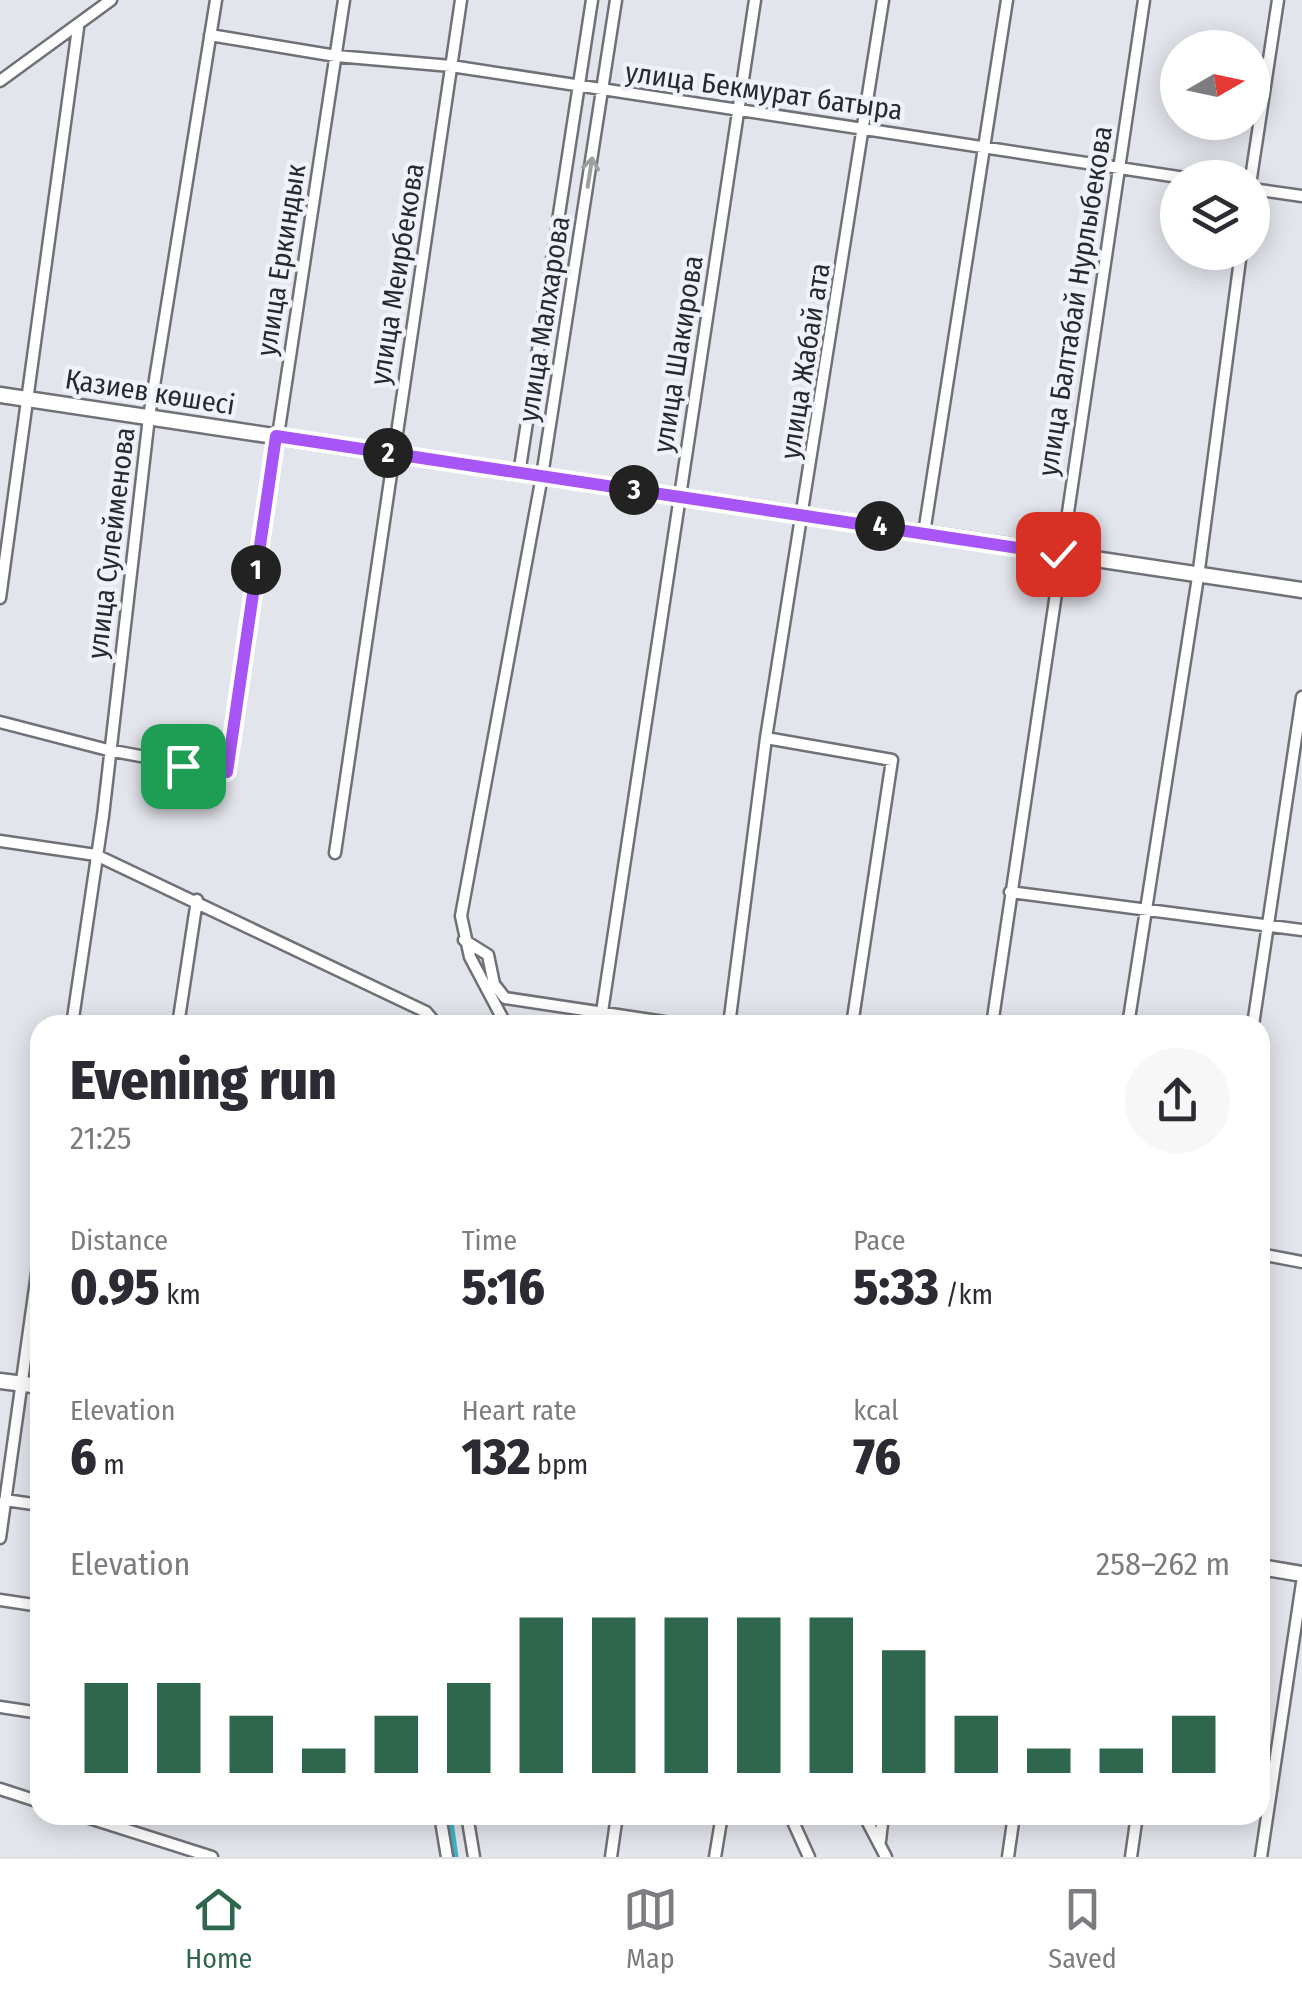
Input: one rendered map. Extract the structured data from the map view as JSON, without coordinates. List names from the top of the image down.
{
  "streets": {
    "street": [
      "улица Бекмурат батыра",
      "улица Еркиндык",
      "улица Меирбекова",
      "улица Балтабай Нурлыбекова",
      "улица Малхарова",
      "улица Шакирова",
      "улица Жабай ата",
      "Қазиев көшесі",
      "улица Сулейменова"
    ]
  },
  "crossings": [
    ["улица Бекмурат батыра", "улица Еркиндык"],
    ["улица Бекмурат батыра", "улица Меирбекова"],
    ["улица Бекмурат батыра", "улица Балтабай Нурлыбекова"],
    ["улица Бекмурат батыра", "улица Малхарова"],
    ["улица Бекмурат батыра", "улица Шакирова"],
    ["улица Бекмурат батыра", "улица Жабай ата"],
    ["улица Бекмурат батыра", "улица Сулейменова"],
    ["улица Еркиндык", "Қазиев көшесі"],
    ["улица Еркиндык", "улица Сулейменова"],
    ["улица Меирбекова", "Қазиев көшесі"],
    ["улица Балтабай Нурлыбекова", "Қазиев көшесі"],
    ["улица Малхарова", "Қазиев көшесі"],
    ["улица Шакирова", "Қазиев көшесі"],
    ["улица Жабай ата", "Қазиев көшесі"],
    ["Қазиев көшесі", "улица Сулейменова"]
  ],
  "north": "right",
  "page": {
    "pins": [
      "2",
      "3",
      "4",
      "1"
    ],
    "heading": ["Evening run", "21:25"],
    "stats": [
      ["Distance", "0.95 km"],
      ["Time", "5:16"],
      ["Pace", "5:33 /km"],
      ["Elevation", "6 m"],
      ["Heart rate", "132 bpm"],
      ["kcal", "76"]
    ],
    "chart": ["Elevation", "258–262 m"],
    "tabs": ["Home", "Map", "Saved"]
  }
}
